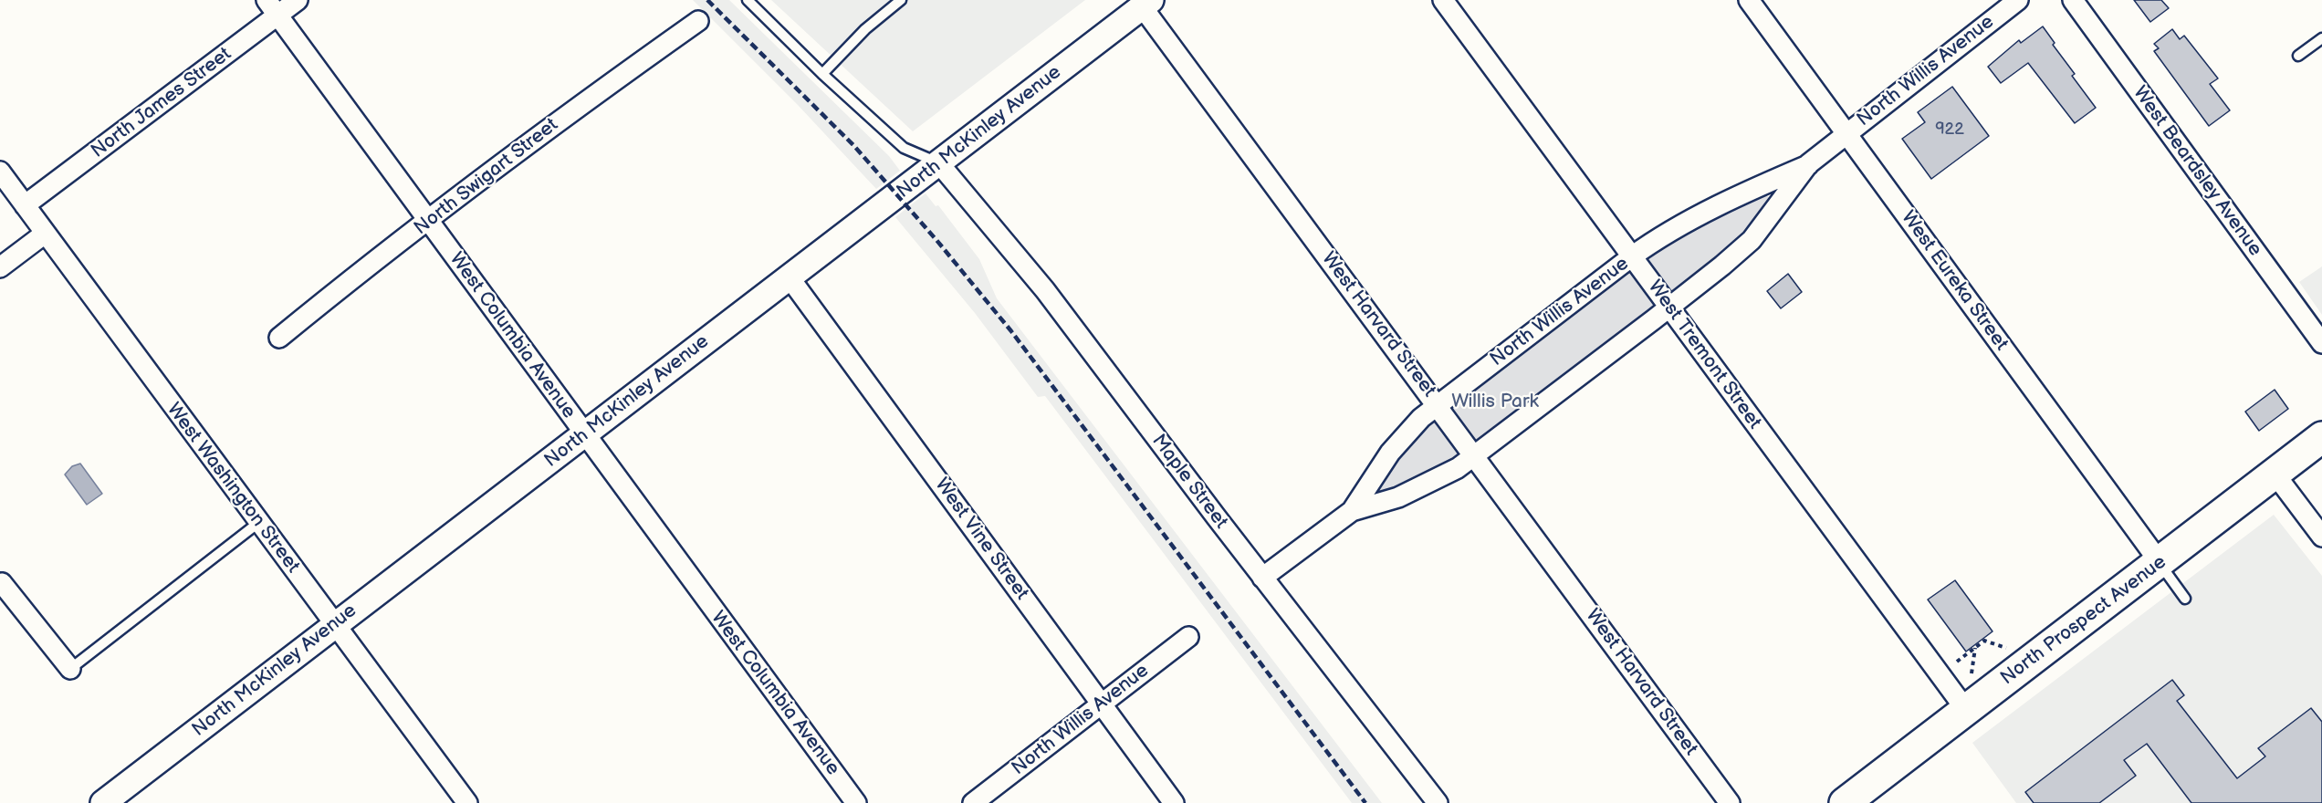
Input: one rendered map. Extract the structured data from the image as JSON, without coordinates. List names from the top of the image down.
{
  "streets": {
    "main road": ["North Prospect Avenue"],
    "street": [
      "North Willis Avenue",
      "North James Street",
      "North McKinley Avenue",
      "West Beardsley Avenue",
      "North Swigart Street",
      "West Eureka Street",
      "West Harvard Street",
      "West Columbia Avenue",
      "West Tremont Street",
      "Maple Street",
      "West Washington Street",
      "West Vine Street"
    ]
  },
  "crossings": [
    ["North Willis Avenue", "West Eureka Street"],
    ["North Willis Avenue", "West Harvard Street"],
    ["North Willis Avenue", "West Tremont Street"],
    ["North Willis Avenue", "Maple Street"],
    ["North Willis Avenue", "West Vine Street"],
    ["North James Street", "West Columbia Avenue"],
    ["North James Street", "West Washington Street"],
    ["North McKinley Avenue", "West Harvard Street"],
    ["North McKinley Avenue", "West Columbia Avenue"],
    ["North McKinley Avenue", "Maple Street"],
    ["North McKinley Avenue", "West Washington Street"],
    ["North McKinley Avenue", "West Vine Street"],
    ["North Swigart Street", "West Columbia Avenue"],
    ["West Eureka Street", "North Prospect Avenue"],
    ["West Tremont Street", "North Prospect Avenue"]
  ],
  "parks": ["Willis Park"],
  "house_numbers": ["922"]
}
